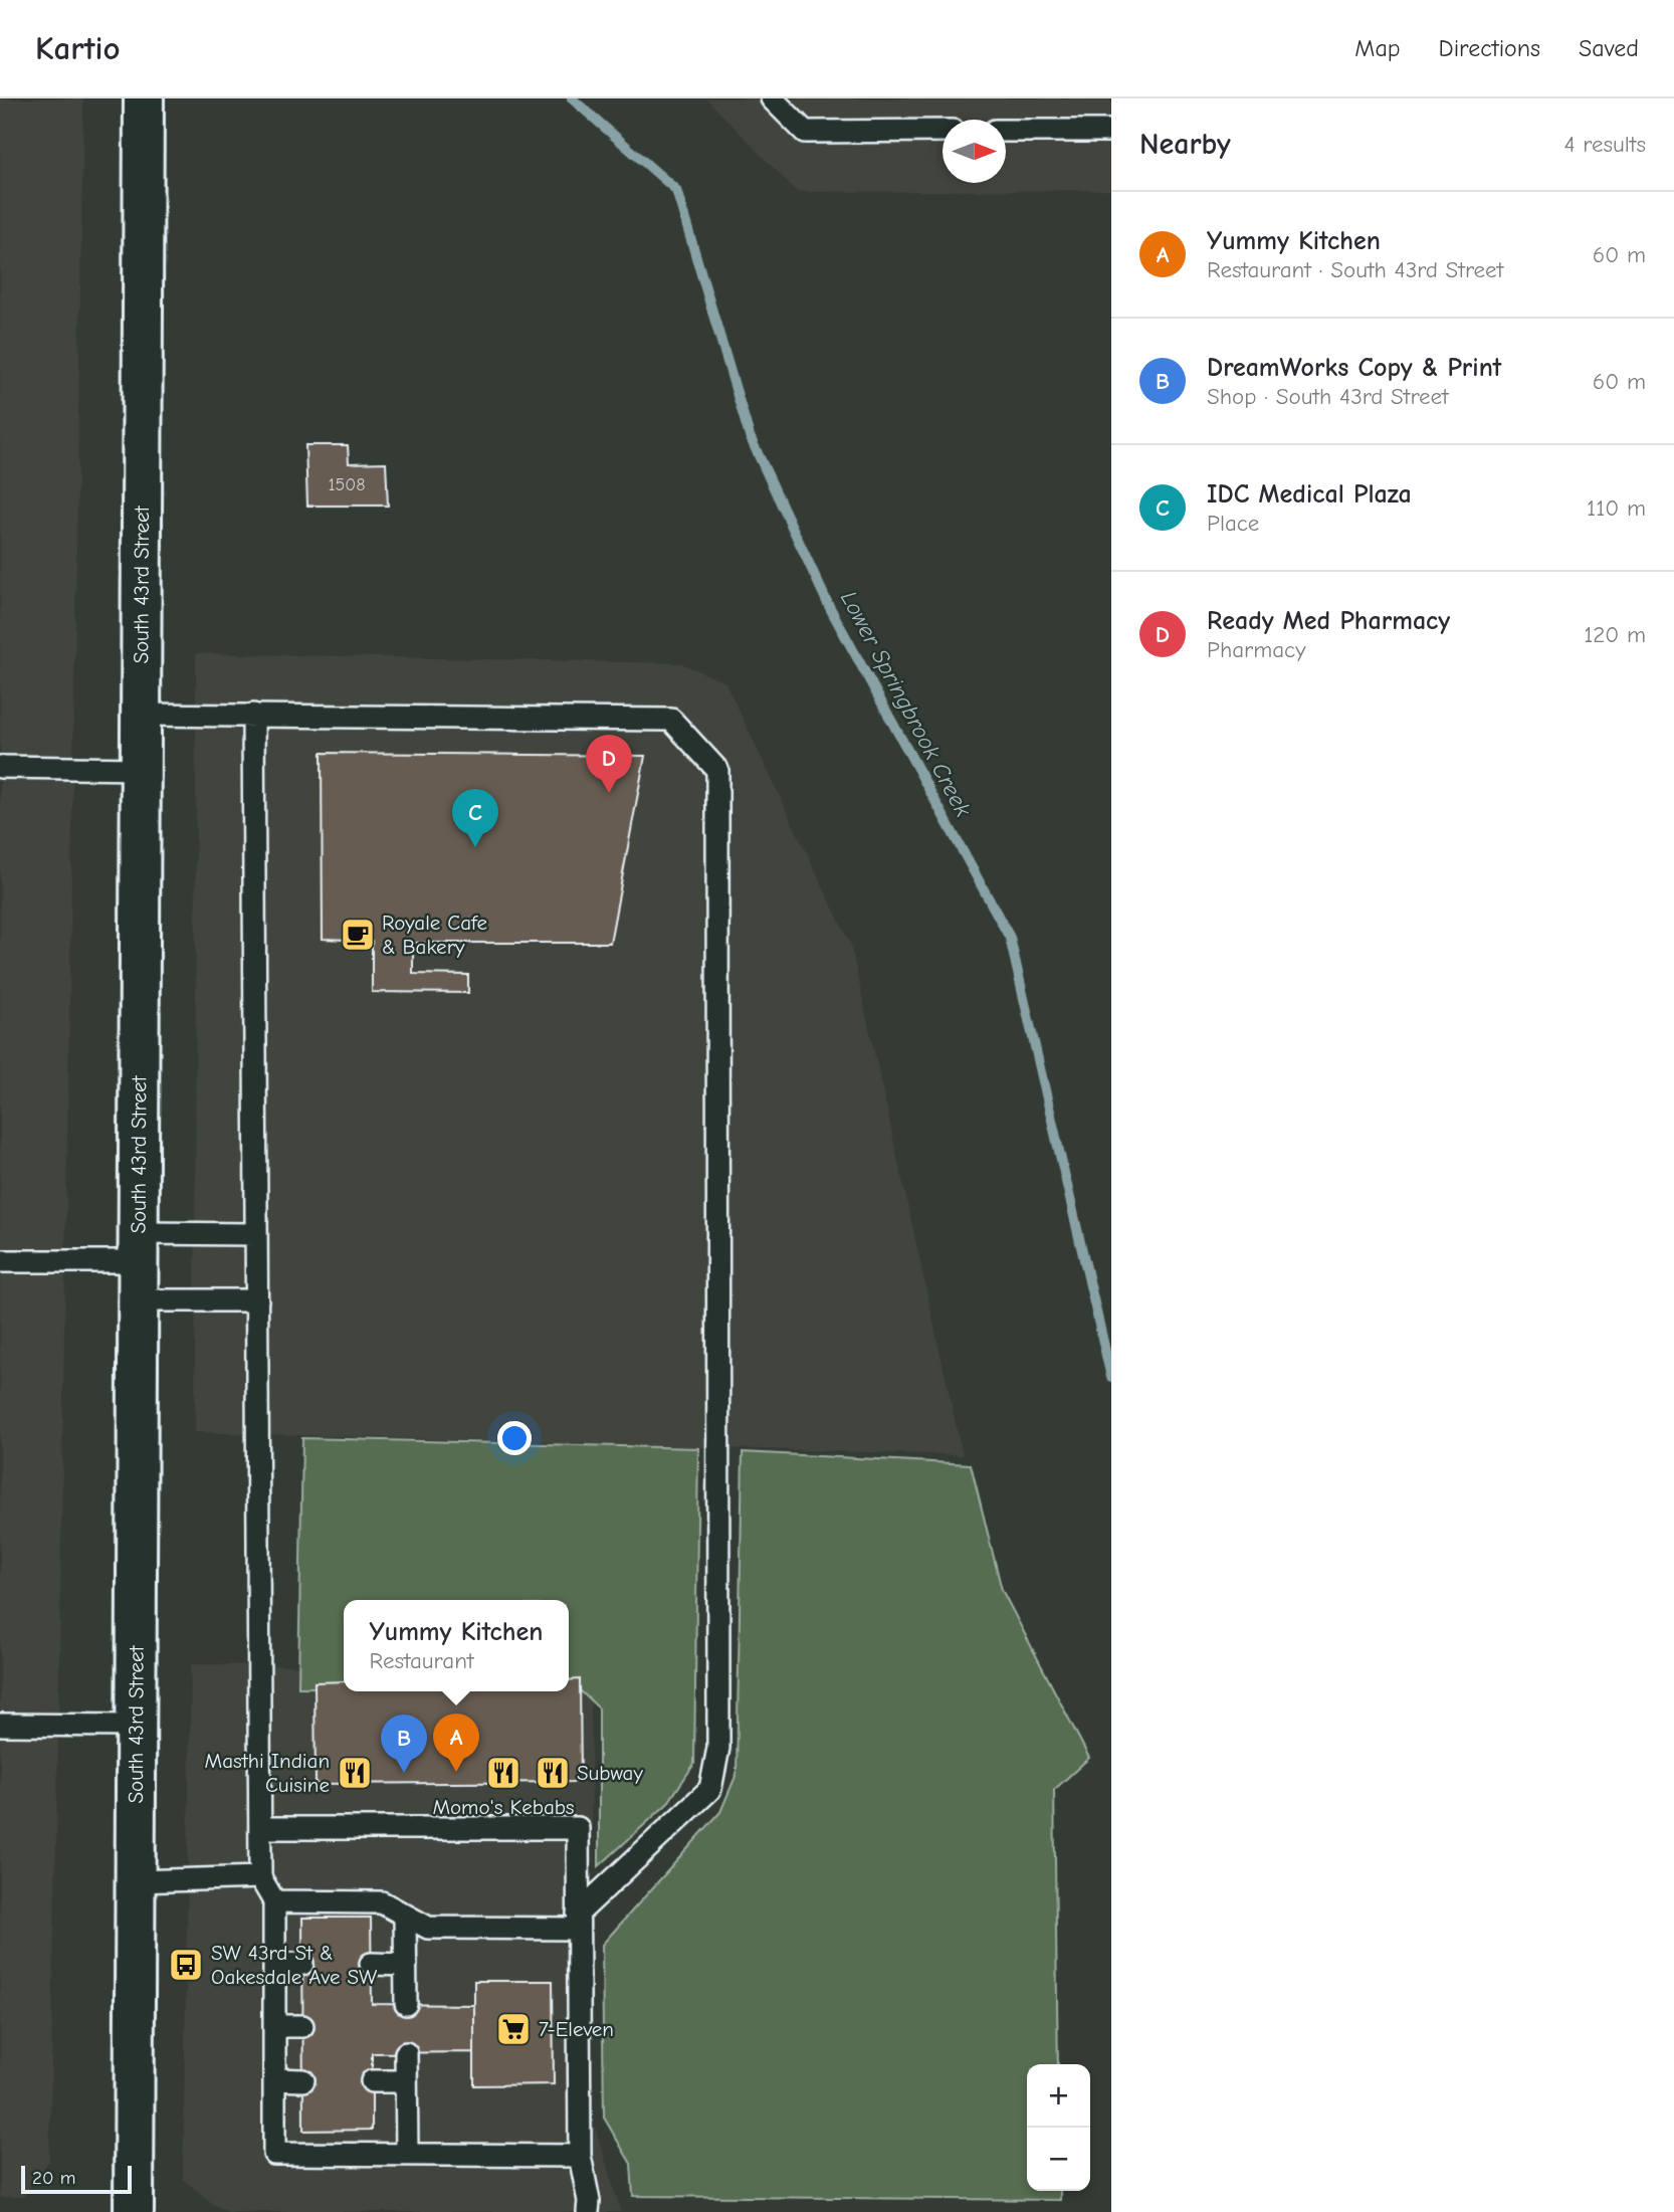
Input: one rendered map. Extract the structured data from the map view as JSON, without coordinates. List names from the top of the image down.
{
  "streets": {
    "main road": ["South 43rd Street"]
  },
  "water": ["Lower Springbrook Creek"],
  "places": {
    "cafe": ["Royale Cafe & Bakery"],
    "restaurant": ["Masthi Indian Cuisine", "Momo's Kebabs", "Subway"],
    "bus stop": ["SW 43rd St & Oakesdale Ave SW"],
    "supermarket": ["7-Eleven"]
  },
  "house_numbers": ["1508"],
  "scale_bar": "20 m",
  "north": "right",
  "page": {
    "header": "Kartio",
    "nav": ["Map", "Directions", "Saved"],
    "heading": ["Nearby", "4 results"],
    "list": [
      {
        "mark": "A",
        "name": "Yummy Kitchen",
        "note": "Restaurant · South 43rd Street",
        "value": "60 m"
      },
      {
        "mark": "B",
        "name": "DreamWorks Copy & Print",
        "note": "Shop · South 43rd Street",
        "value": "60 m"
      },
      {
        "mark": "C",
        "name": "IDC Medical Plaza",
        "note": "Place",
        "value": "110 m"
      },
      {
        "mark": "D",
        "name": "Ready Med Pharmacy",
        "note": "Pharmacy",
        "value": "120 m"
      }
    ],
    "pins": [
      "D",
      "C",
      "A",
      "B"
    ],
    "popup": ["Yummy Kitchen", "Restaurant"],
    "map_buttons": ["+", "−"],
    "scale": "20 m"
  }
}
